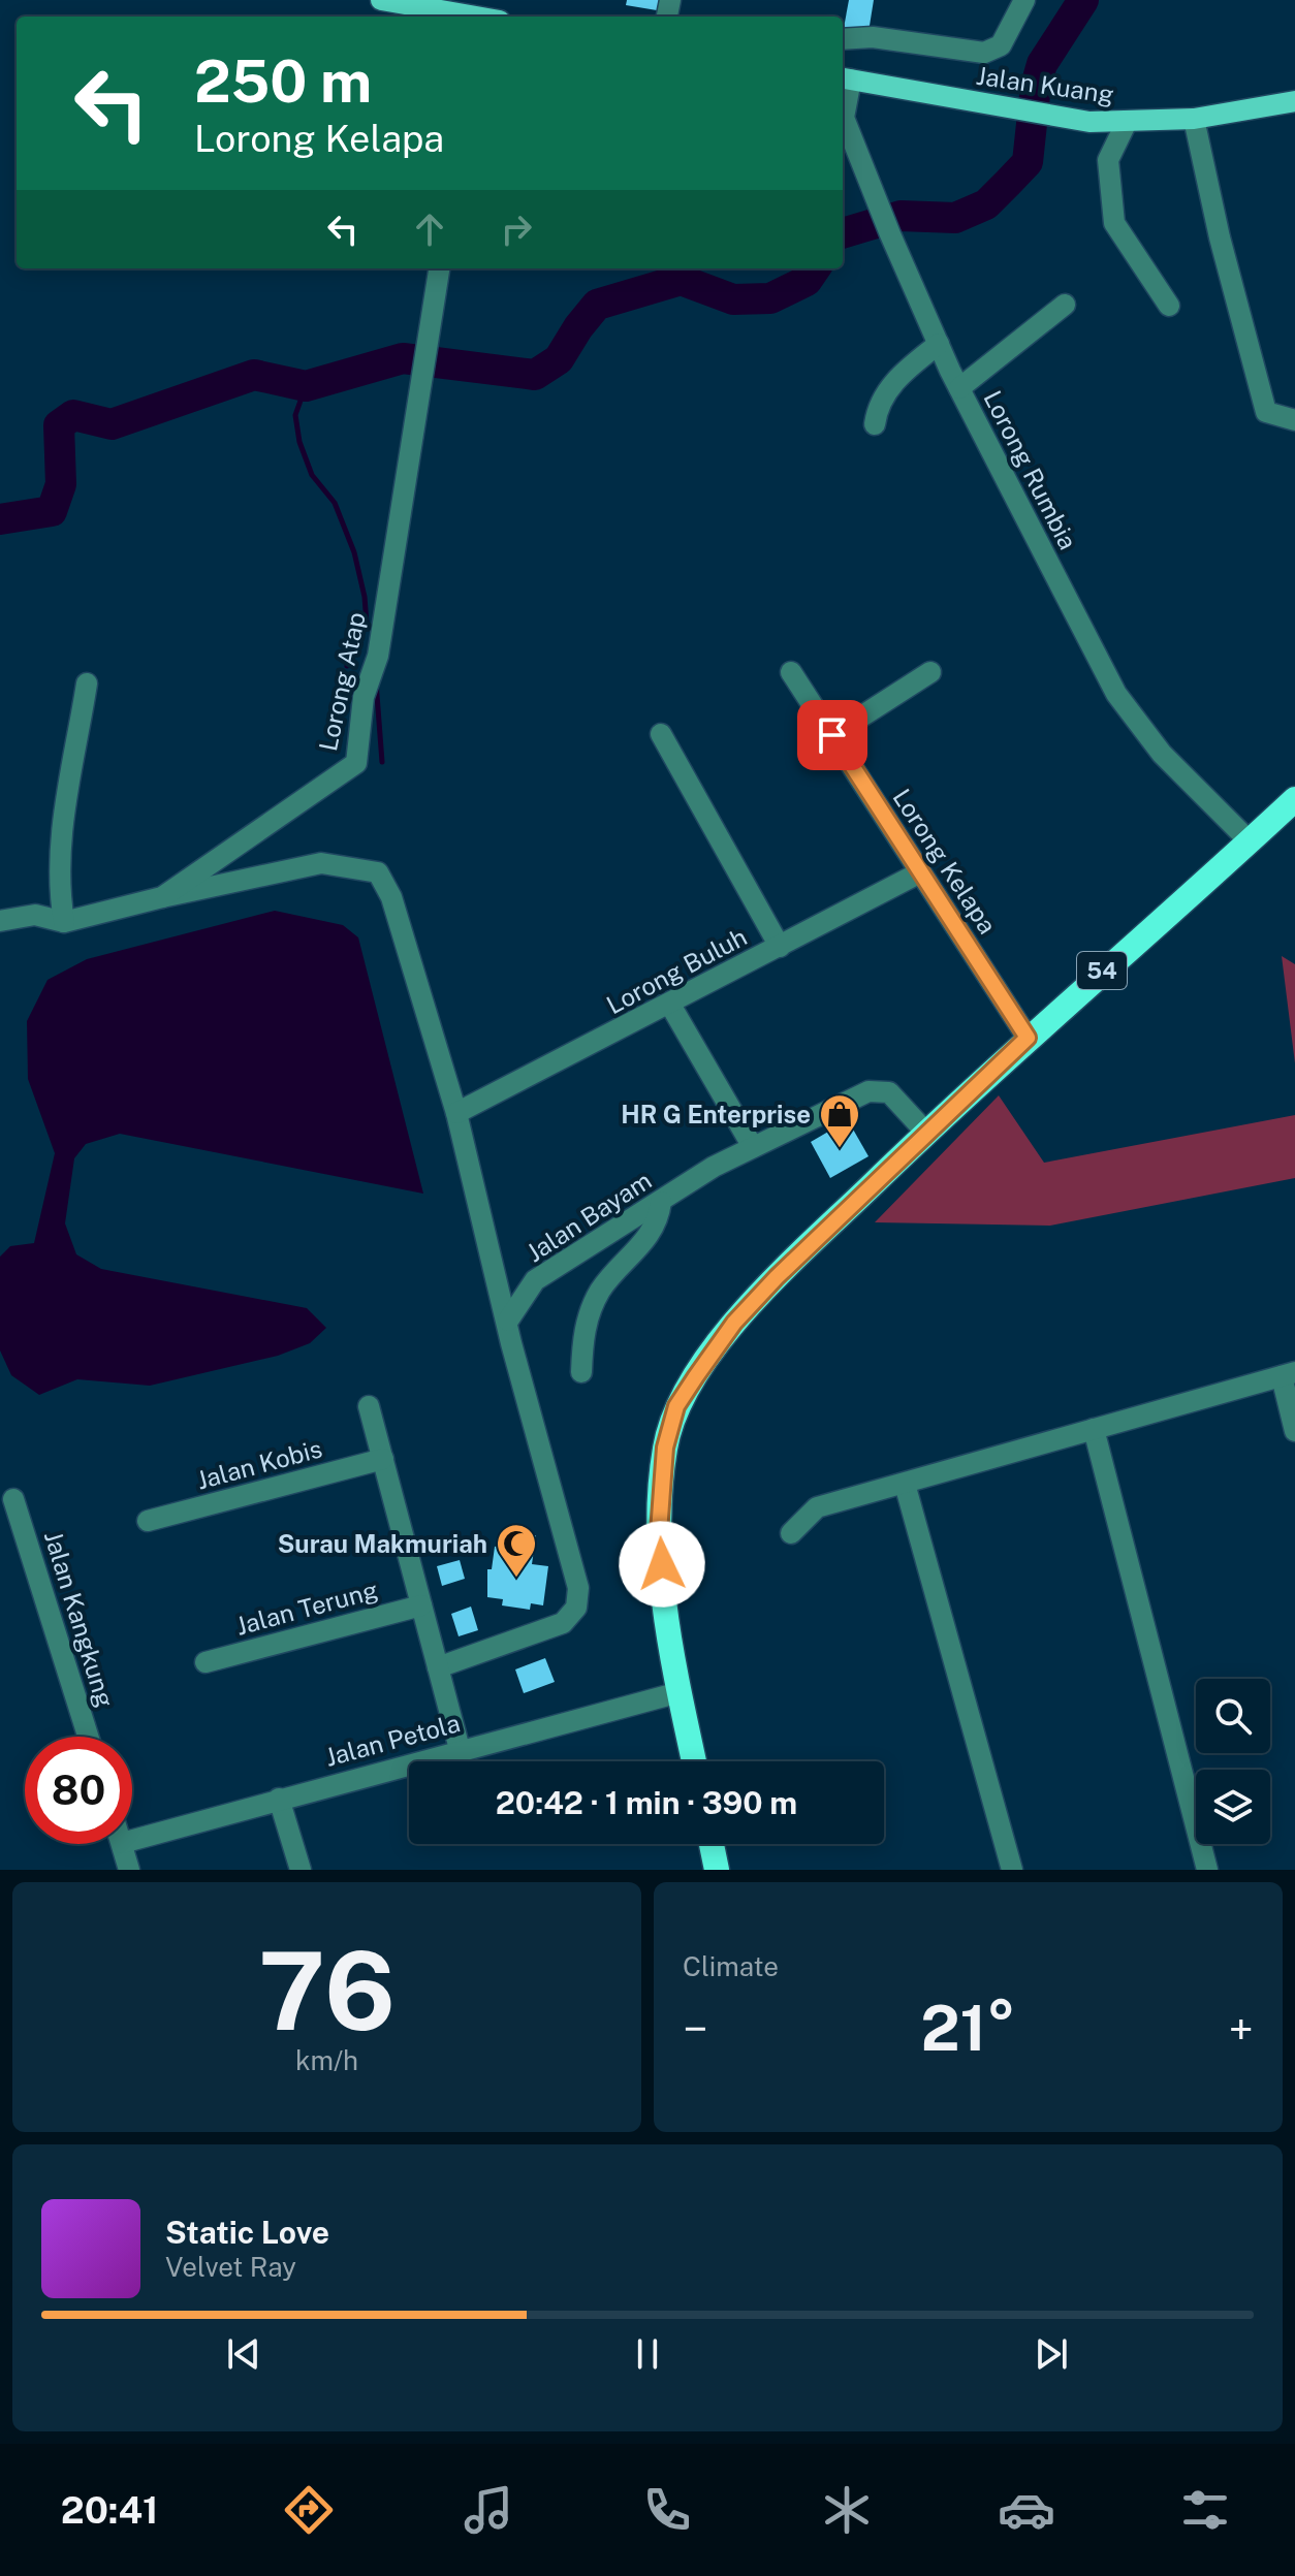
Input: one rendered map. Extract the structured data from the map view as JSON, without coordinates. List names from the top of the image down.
{
  "streets": {
    "highway": ["54"],
    "main road": ["Jalan Kuang"],
    "street": [
      "Lorong Rumbia",
      "Lorong Atap",
      "Lorong Kelapa",
      "Lorong Buluh",
      "Jalan Bayam",
      "Jalan Kobis",
      "Jalan Terung",
      "Jalan Kangkung",
      "Jalan Petola"
    ]
  },
  "crossings": [
    ["Jalan Kuang", "Lorong Rumbia"],
    ["Lorong Rumbia", "54"],
    ["Lorong Kelapa", "Lorong Buluh"],
    ["Lorong Kelapa", "54"],
    ["54", "Jalan Bayam"],
    ["54", "Jalan Petola"]
  ],
  "places": {
    "shop": ["HR G Enterprise"],
    "mosque": ["Surau Makmuriah"]
  },
  "page": {
    "turn": ["250 m", "Lorong Kelapa"],
    "limit": "80",
    "trip": "20:42 · 1 min · 390 m",
    "tile": [
      ["76", "km/h"],
      "Climate"
    ],
    "heat": ["−", "21°", "+"],
    "song": ["Static Love", "Velvet Ray"],
    "tabs": "20:41"
  }
}
